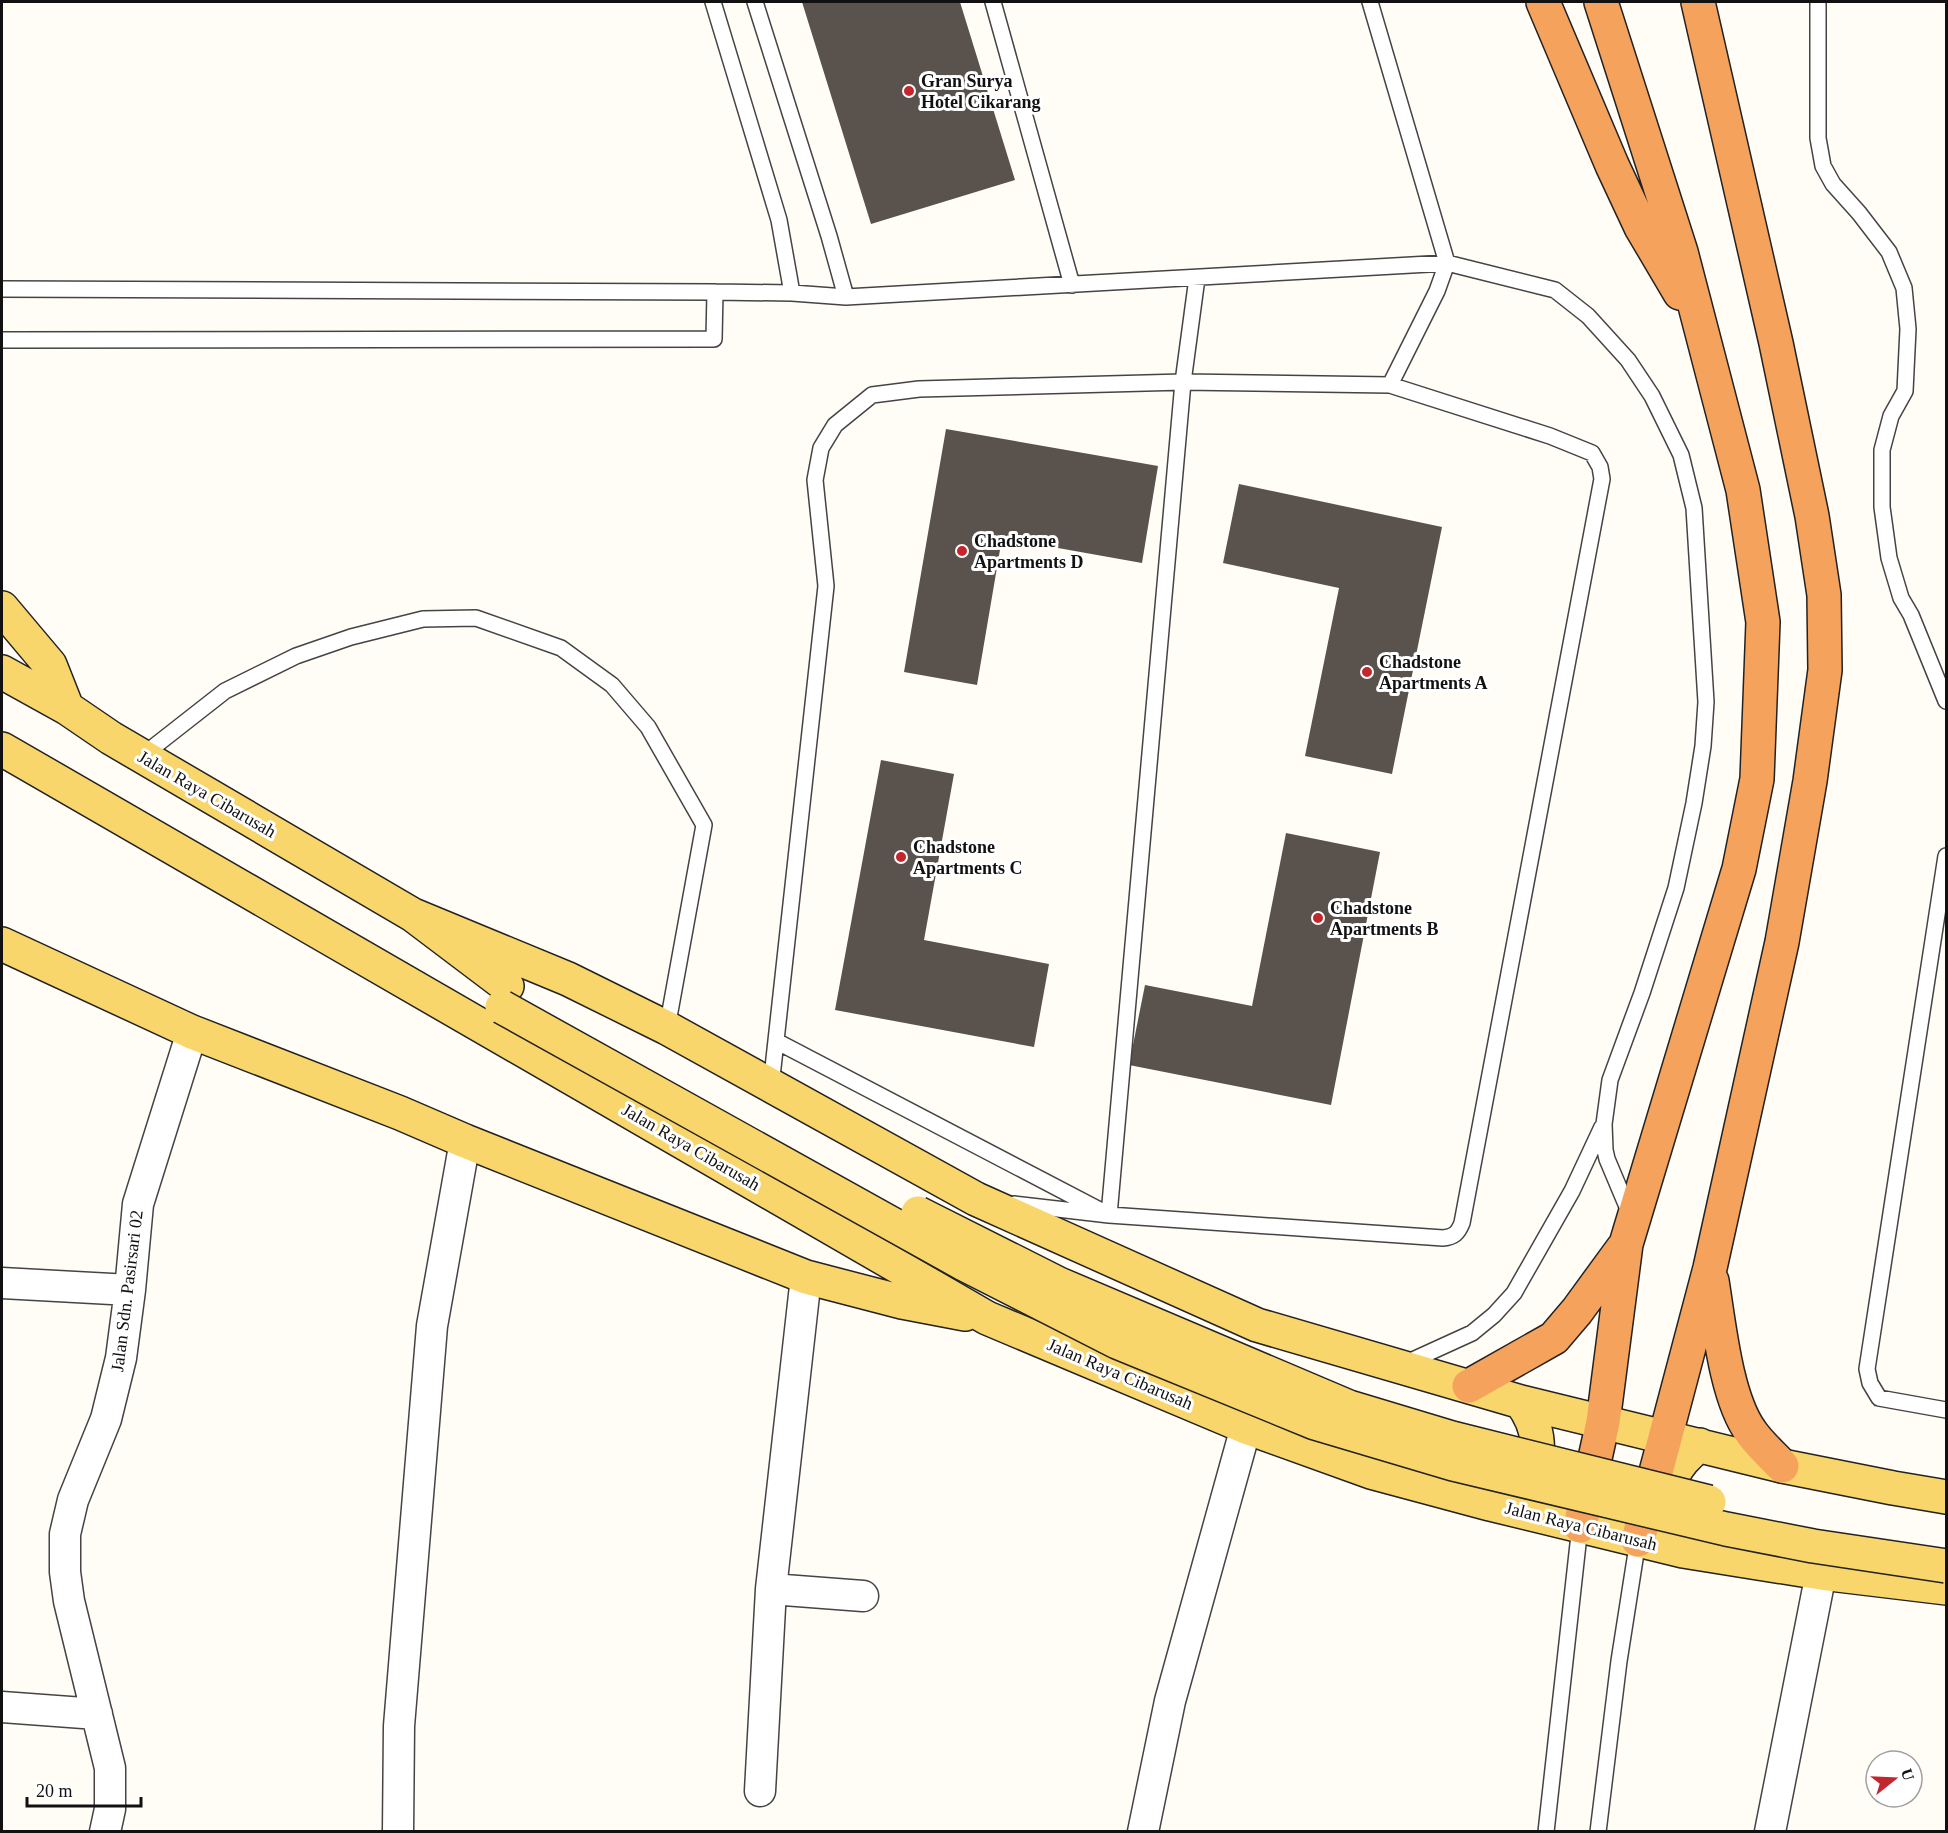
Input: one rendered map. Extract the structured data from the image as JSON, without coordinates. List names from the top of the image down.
{
  "streets": {
    "main road": ["Jalan Raya Cibarusah"],
    "street": ["Jalan Sdn. Pasirsari 02"]
  },
  "places": [
    "Gran Surya Hotel Cikarang",
    "Chadstone Apartments D",
    "Chadstone Apartments A",
    "Chadstone Apartments C",
    "Chadstone Apartments B"
  ],
  "scale_bar": "20 m",
  "north": "right"
}
